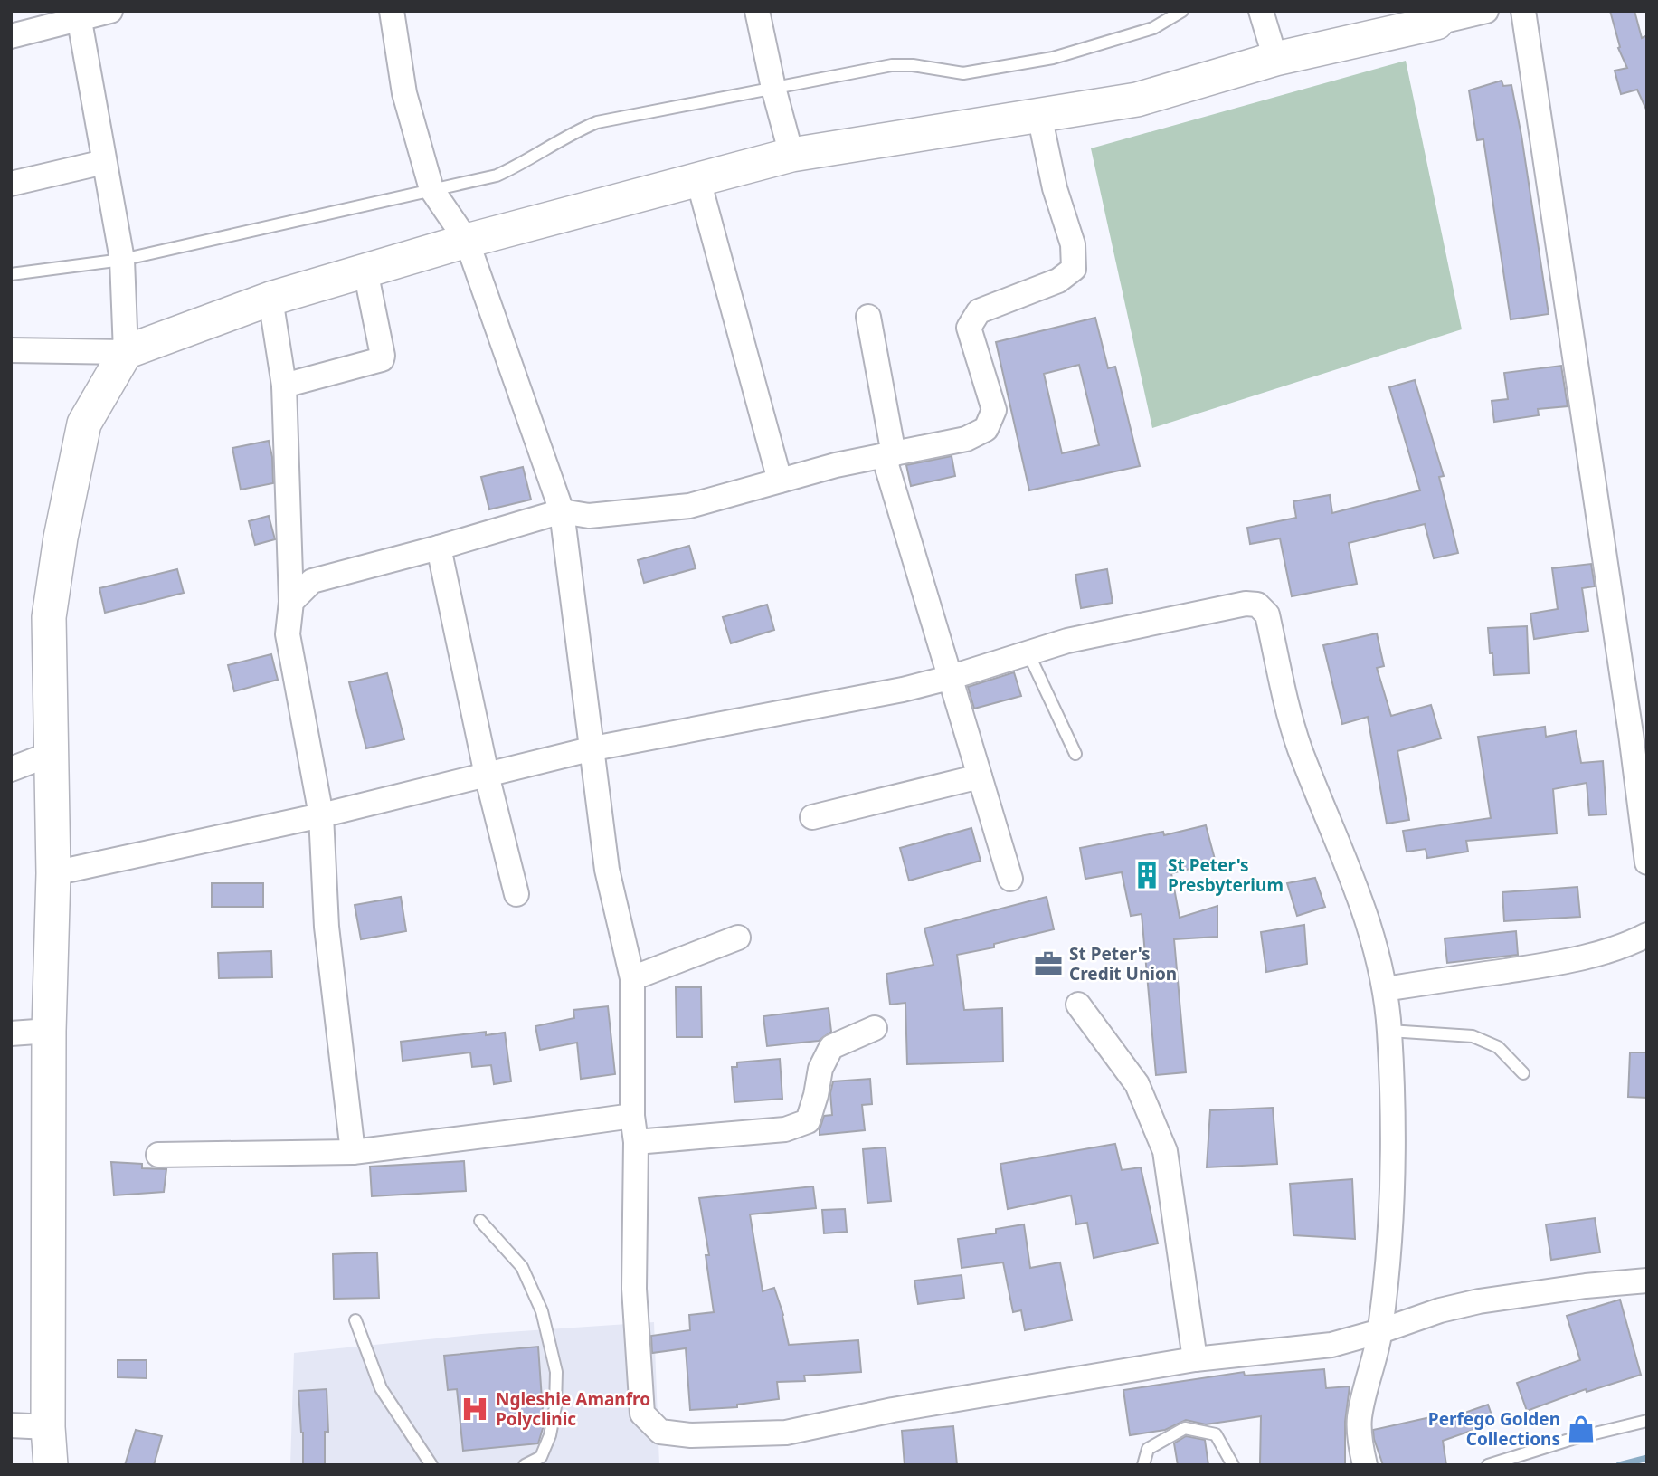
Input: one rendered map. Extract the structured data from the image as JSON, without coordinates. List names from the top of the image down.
{
  "places": {
    "building": ["St Peter's Presbyterium"],
    "office": ["St Peter's Credit Union"],
    "hospital": ["Ngleshie Amanfro Polyclinic"],
    "shop": ["Perfego Golden Collections"]
  }
}
